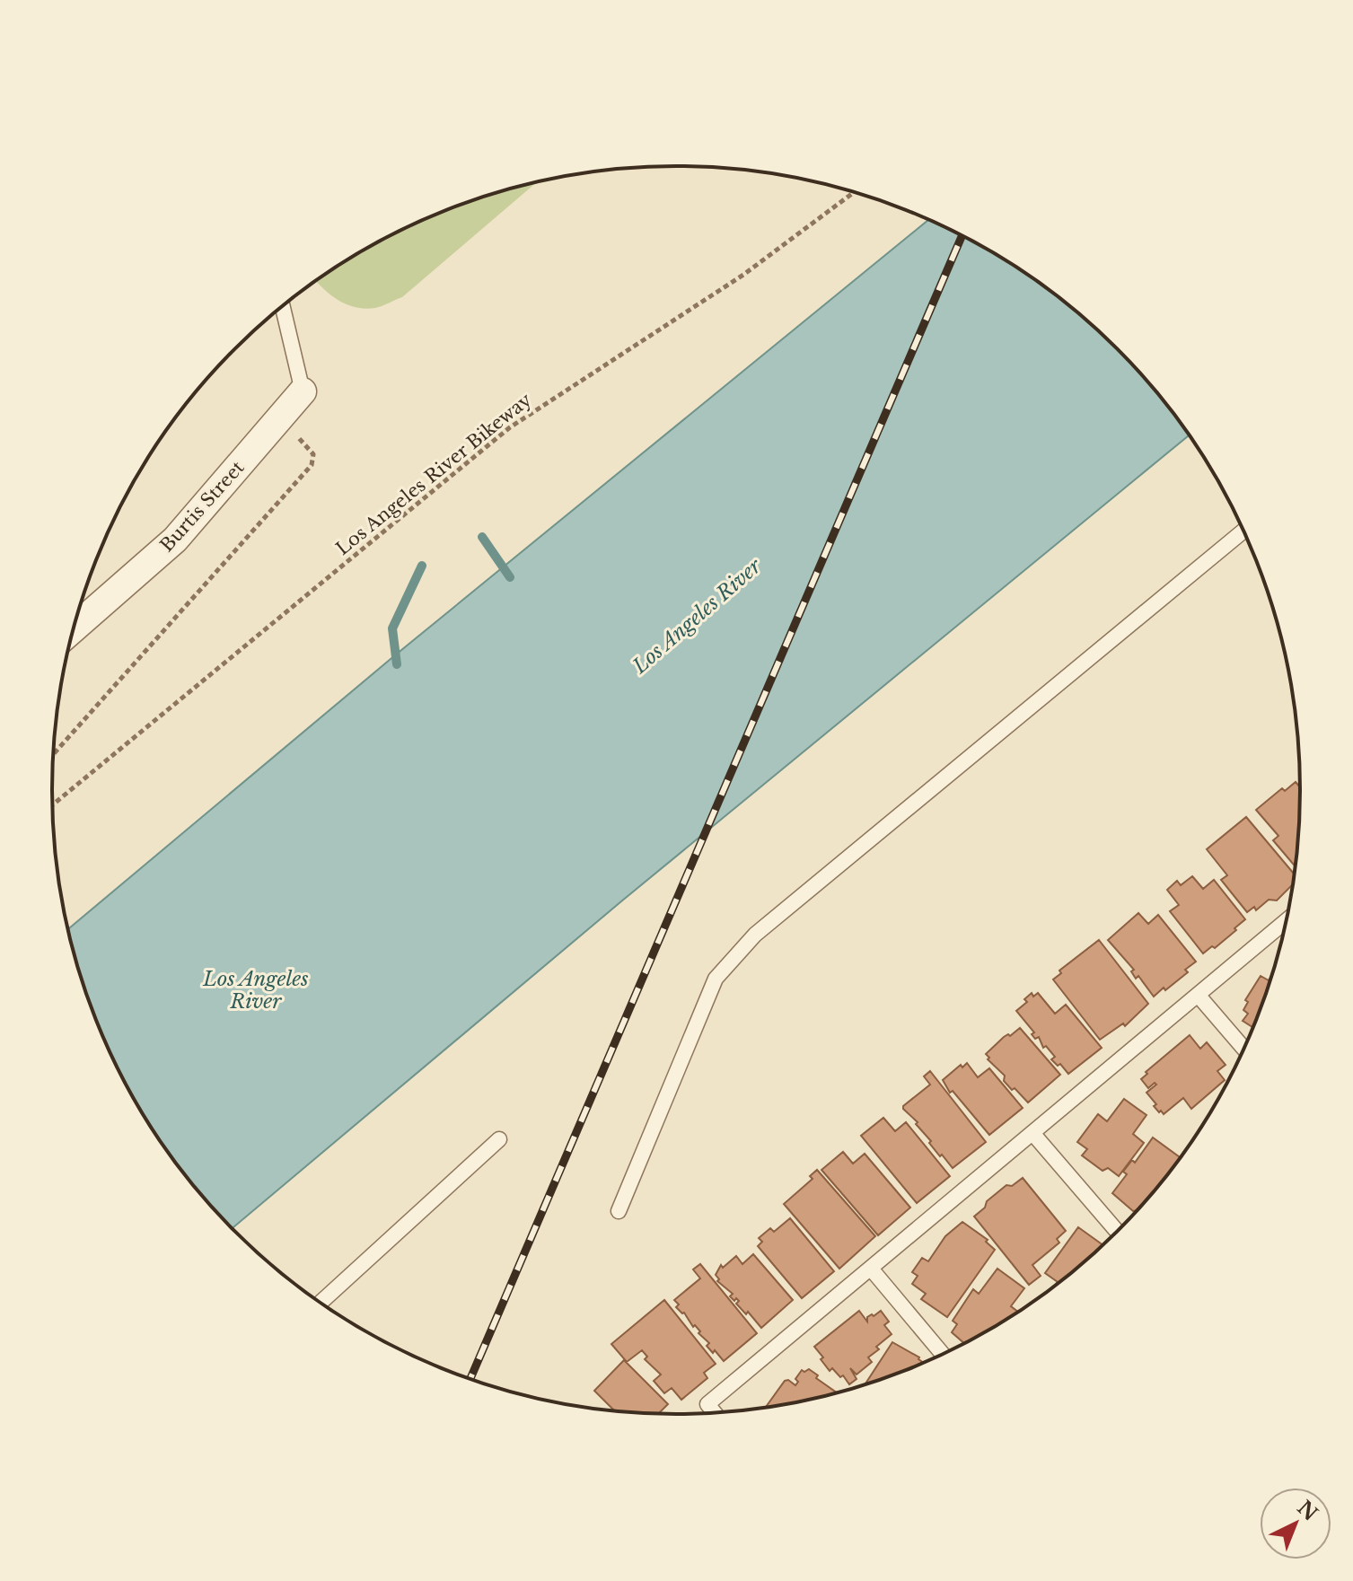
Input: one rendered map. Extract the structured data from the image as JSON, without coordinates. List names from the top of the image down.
{
  "streets": {
    "street": ["Burtis Street"],
    "path": ["Los Angeles River Bikeway"]
  },
  "water": ["Los Angeles River"],
  "north": "top right"
}
